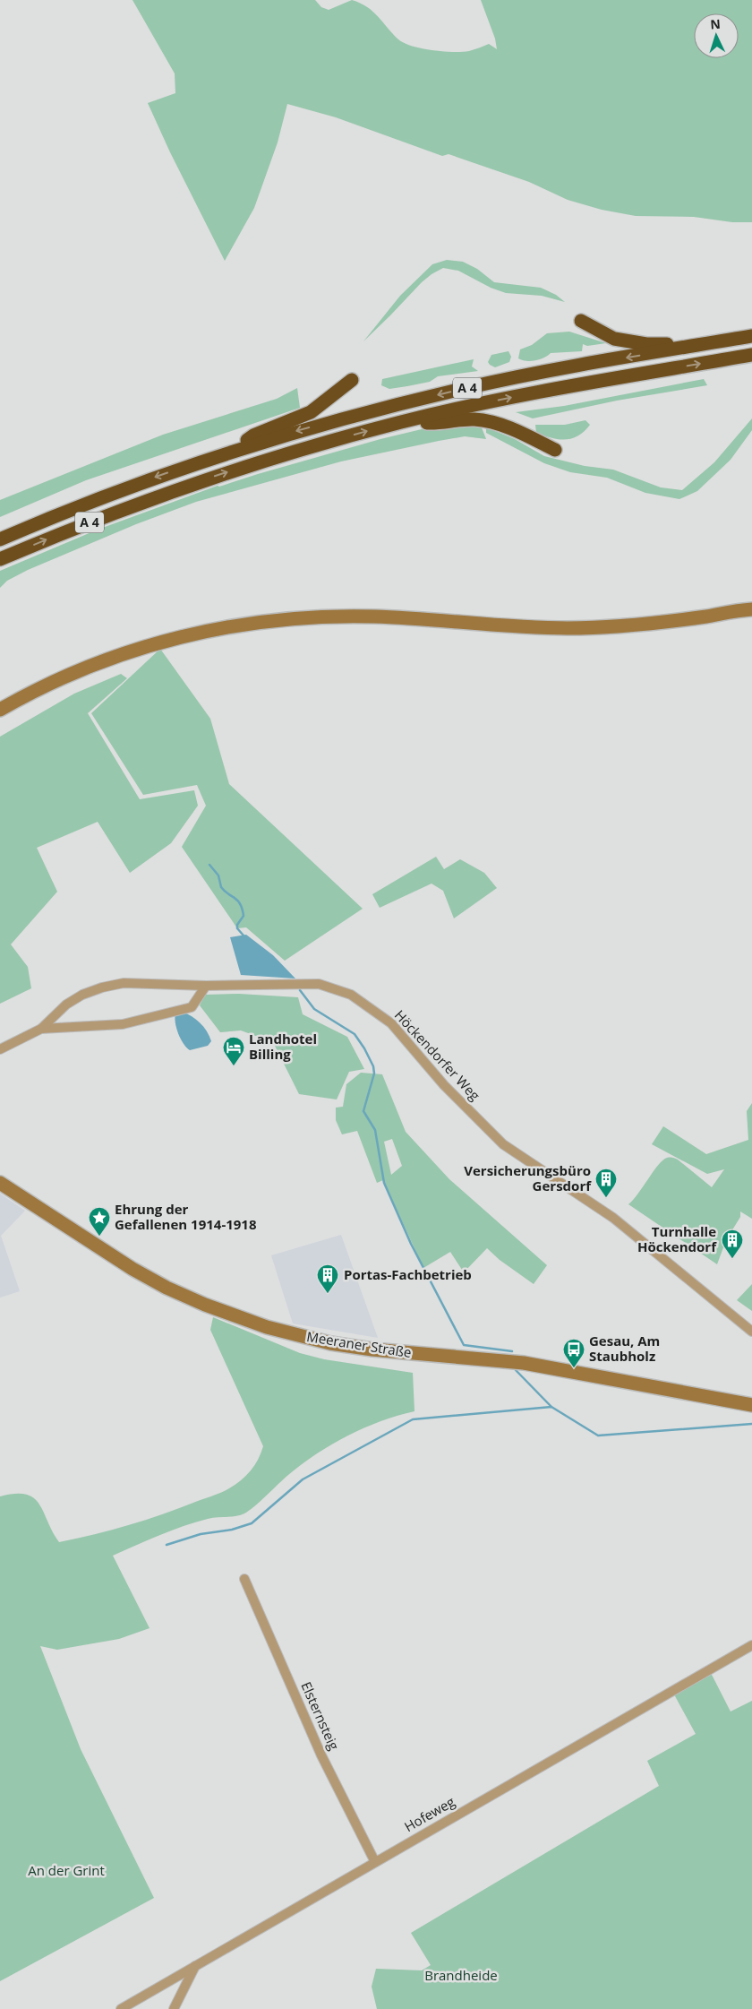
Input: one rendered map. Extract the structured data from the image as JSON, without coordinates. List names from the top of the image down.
{
  "streets": {
    "highway": ["A 4"],
    "street": [
      "Höckendorfer Weg",
      "Meeraner Straße",
      "Elsternsteig",
      "Hofeweg"
    ]
  },
  "crossings": [
    ["Elsternsteig", "Hofeweg"]
  ],
  "parks": ["An der Grint", "Brandheide"],
  "places": {
    "hotel": ["Landhotel Billing"],
    "building": ["Versicherungsbüro Gersdorf", "Turnhalle Höckendorf", "Portas-Fachbetrieb"],
    "place": ["Ehrung der Gefallenen 1914-1918"],
    "bus stop": ["Gesau, Am Staubholz"]
  },
  "north": "top"
}
